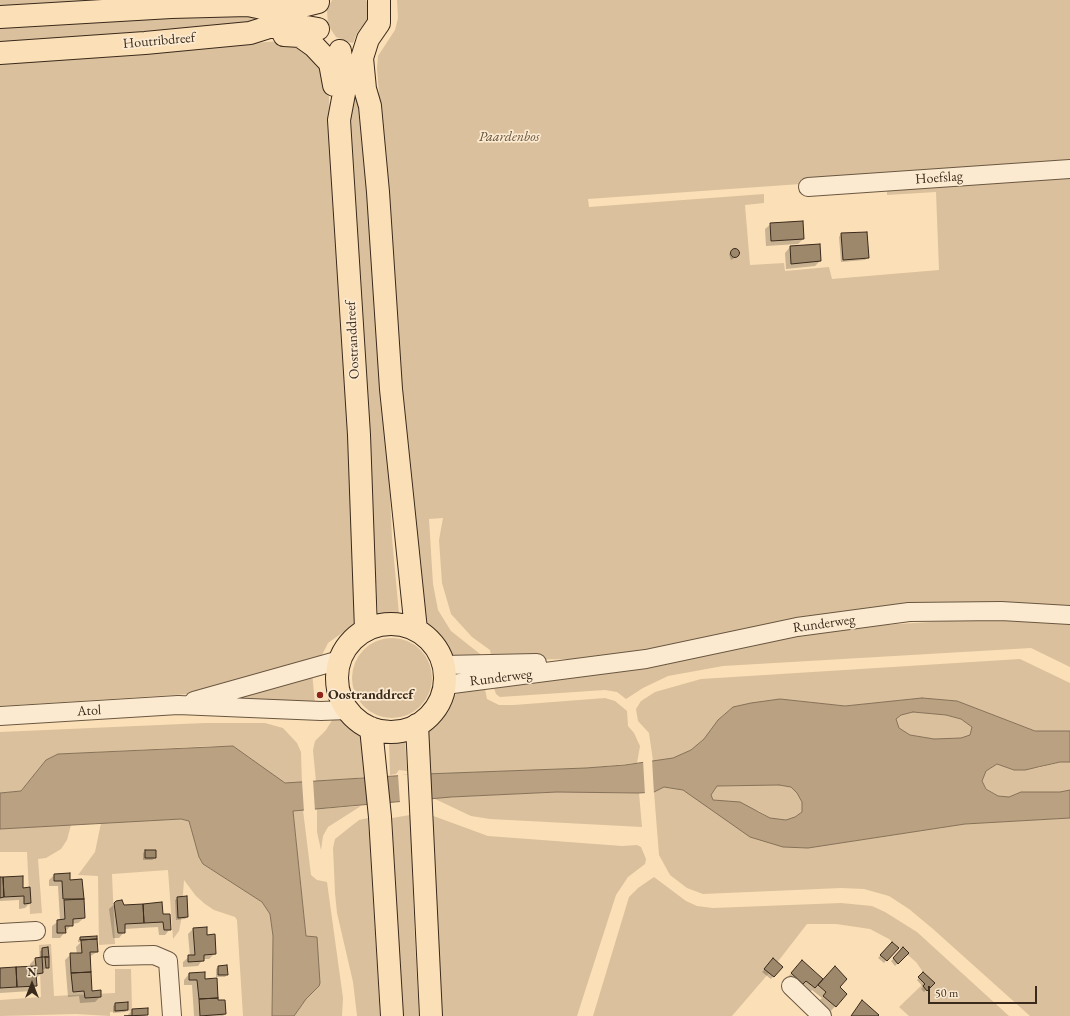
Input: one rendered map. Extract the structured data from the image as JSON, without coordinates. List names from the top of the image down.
{
  "streets": {
    "main road": ["Houtribdreef", "Oostranddreef"],
    "street": ["Hoefslag", "Runderweg", "Atol"]
  },
  "crossings": [
    ["Oostranddreef", "Runderweg"],
    ["Oostranddreef", "Atol"],
    ["Runderweg", "Atol"]
  ],
  "parks": ["Paardenbos"],
  "places": ["Oostranddreef"],
  "scale_bar": "50 m",
  "north": "top"
}
